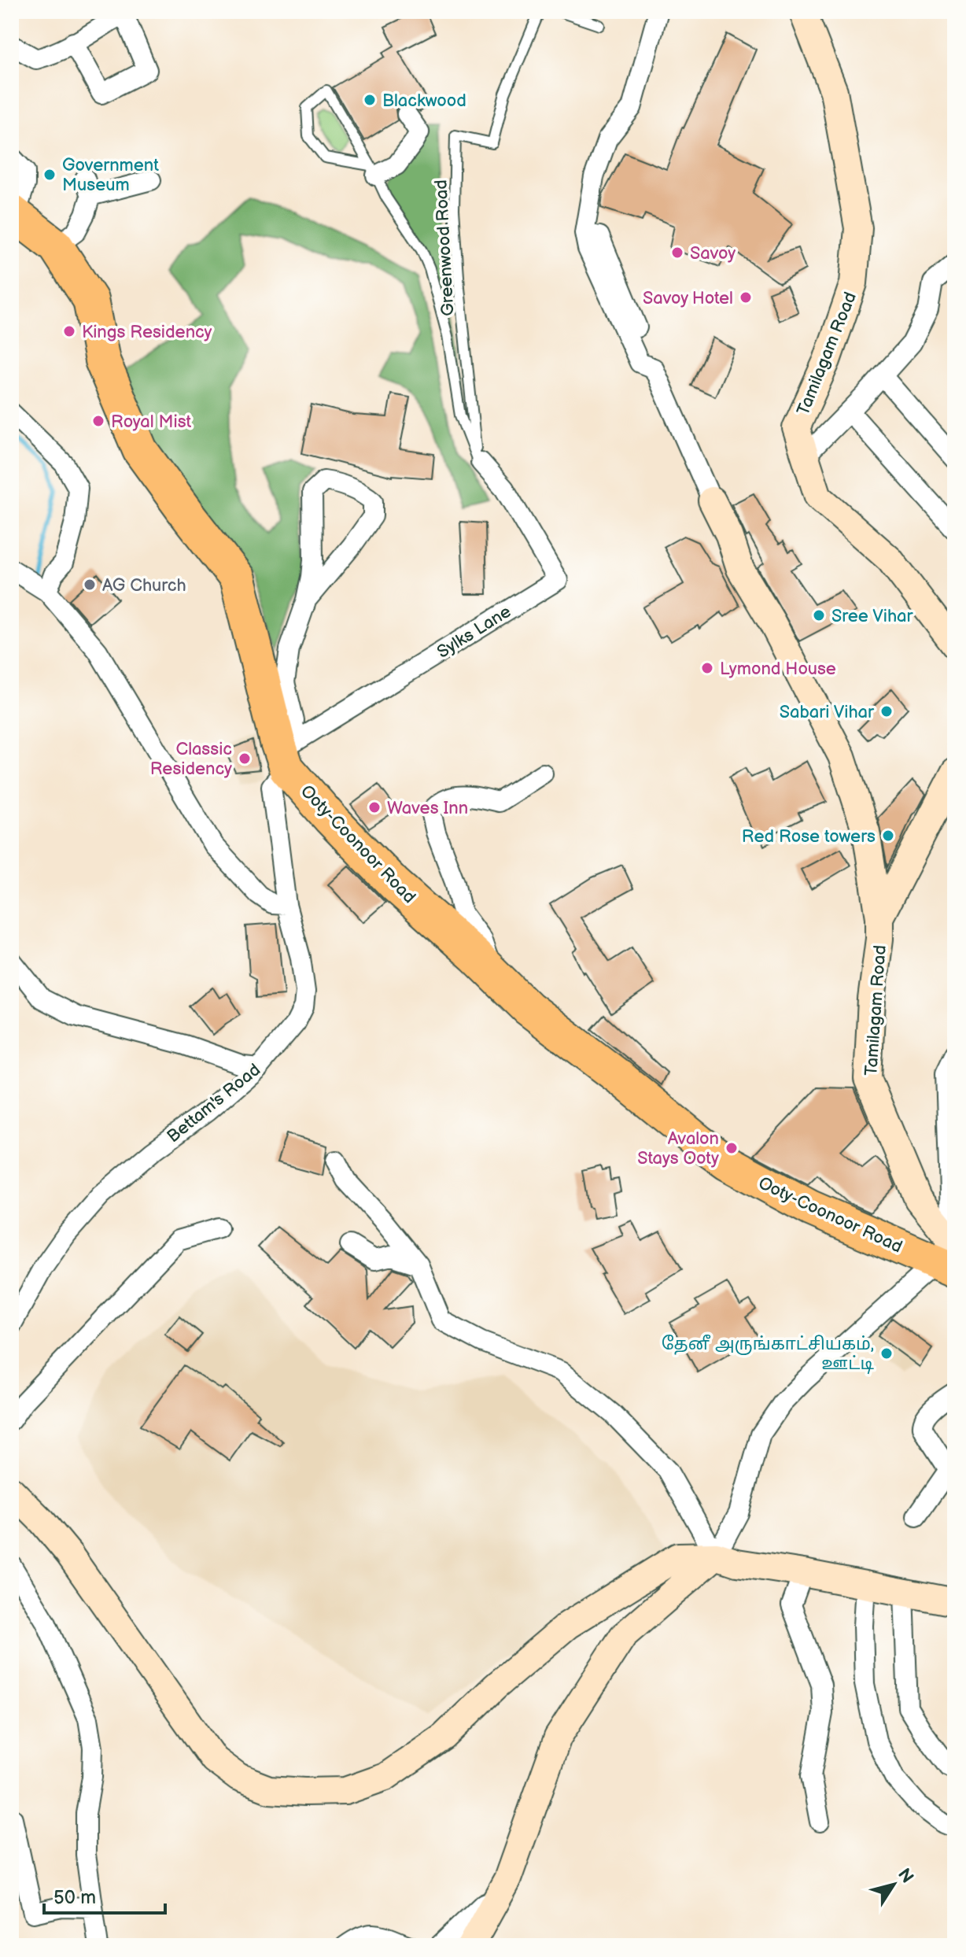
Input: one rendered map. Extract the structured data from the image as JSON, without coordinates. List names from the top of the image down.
{
  "streets": {
    "highway": ["Ooty-Coonoor Road"],
    "street": ["Tamilagam Road", "Sylks Lane", "Bettam's Road"],
    "lane": ["Greenwood Road"]
  },
  "crossings": [
    ["Greenwood Road", "Sylks Lane"],
    ["Tamilagam Road", "Ooty-Coonoor Road"],
    ["Sylks Lane", "Ooty-Coonoor Road"],
    ["Sylks Lane", "Bettam's Road"],
    ["Ooty-Coonoor Road", "Bettam's Road"]
  ],
  "places": [
    "Blackwood",
    "Government Museum",
    "Savoy",
    "Savoy Hotel",
    "Kings Residency",
    "Royal Mist",
    "AG Church",
    "Sree Vihar",
    "Lymond House",
    "Sabari Vihar",
    "Classic Residency",
    "Waves Inn",
    "Red Rose towers",
    "Avalon Stays Ooty",
    "தேனீ அருங்காட்சியகம், ஊட்டி"
  ],
  "scale_bar": "50 m",
  "north": "top right"
}
